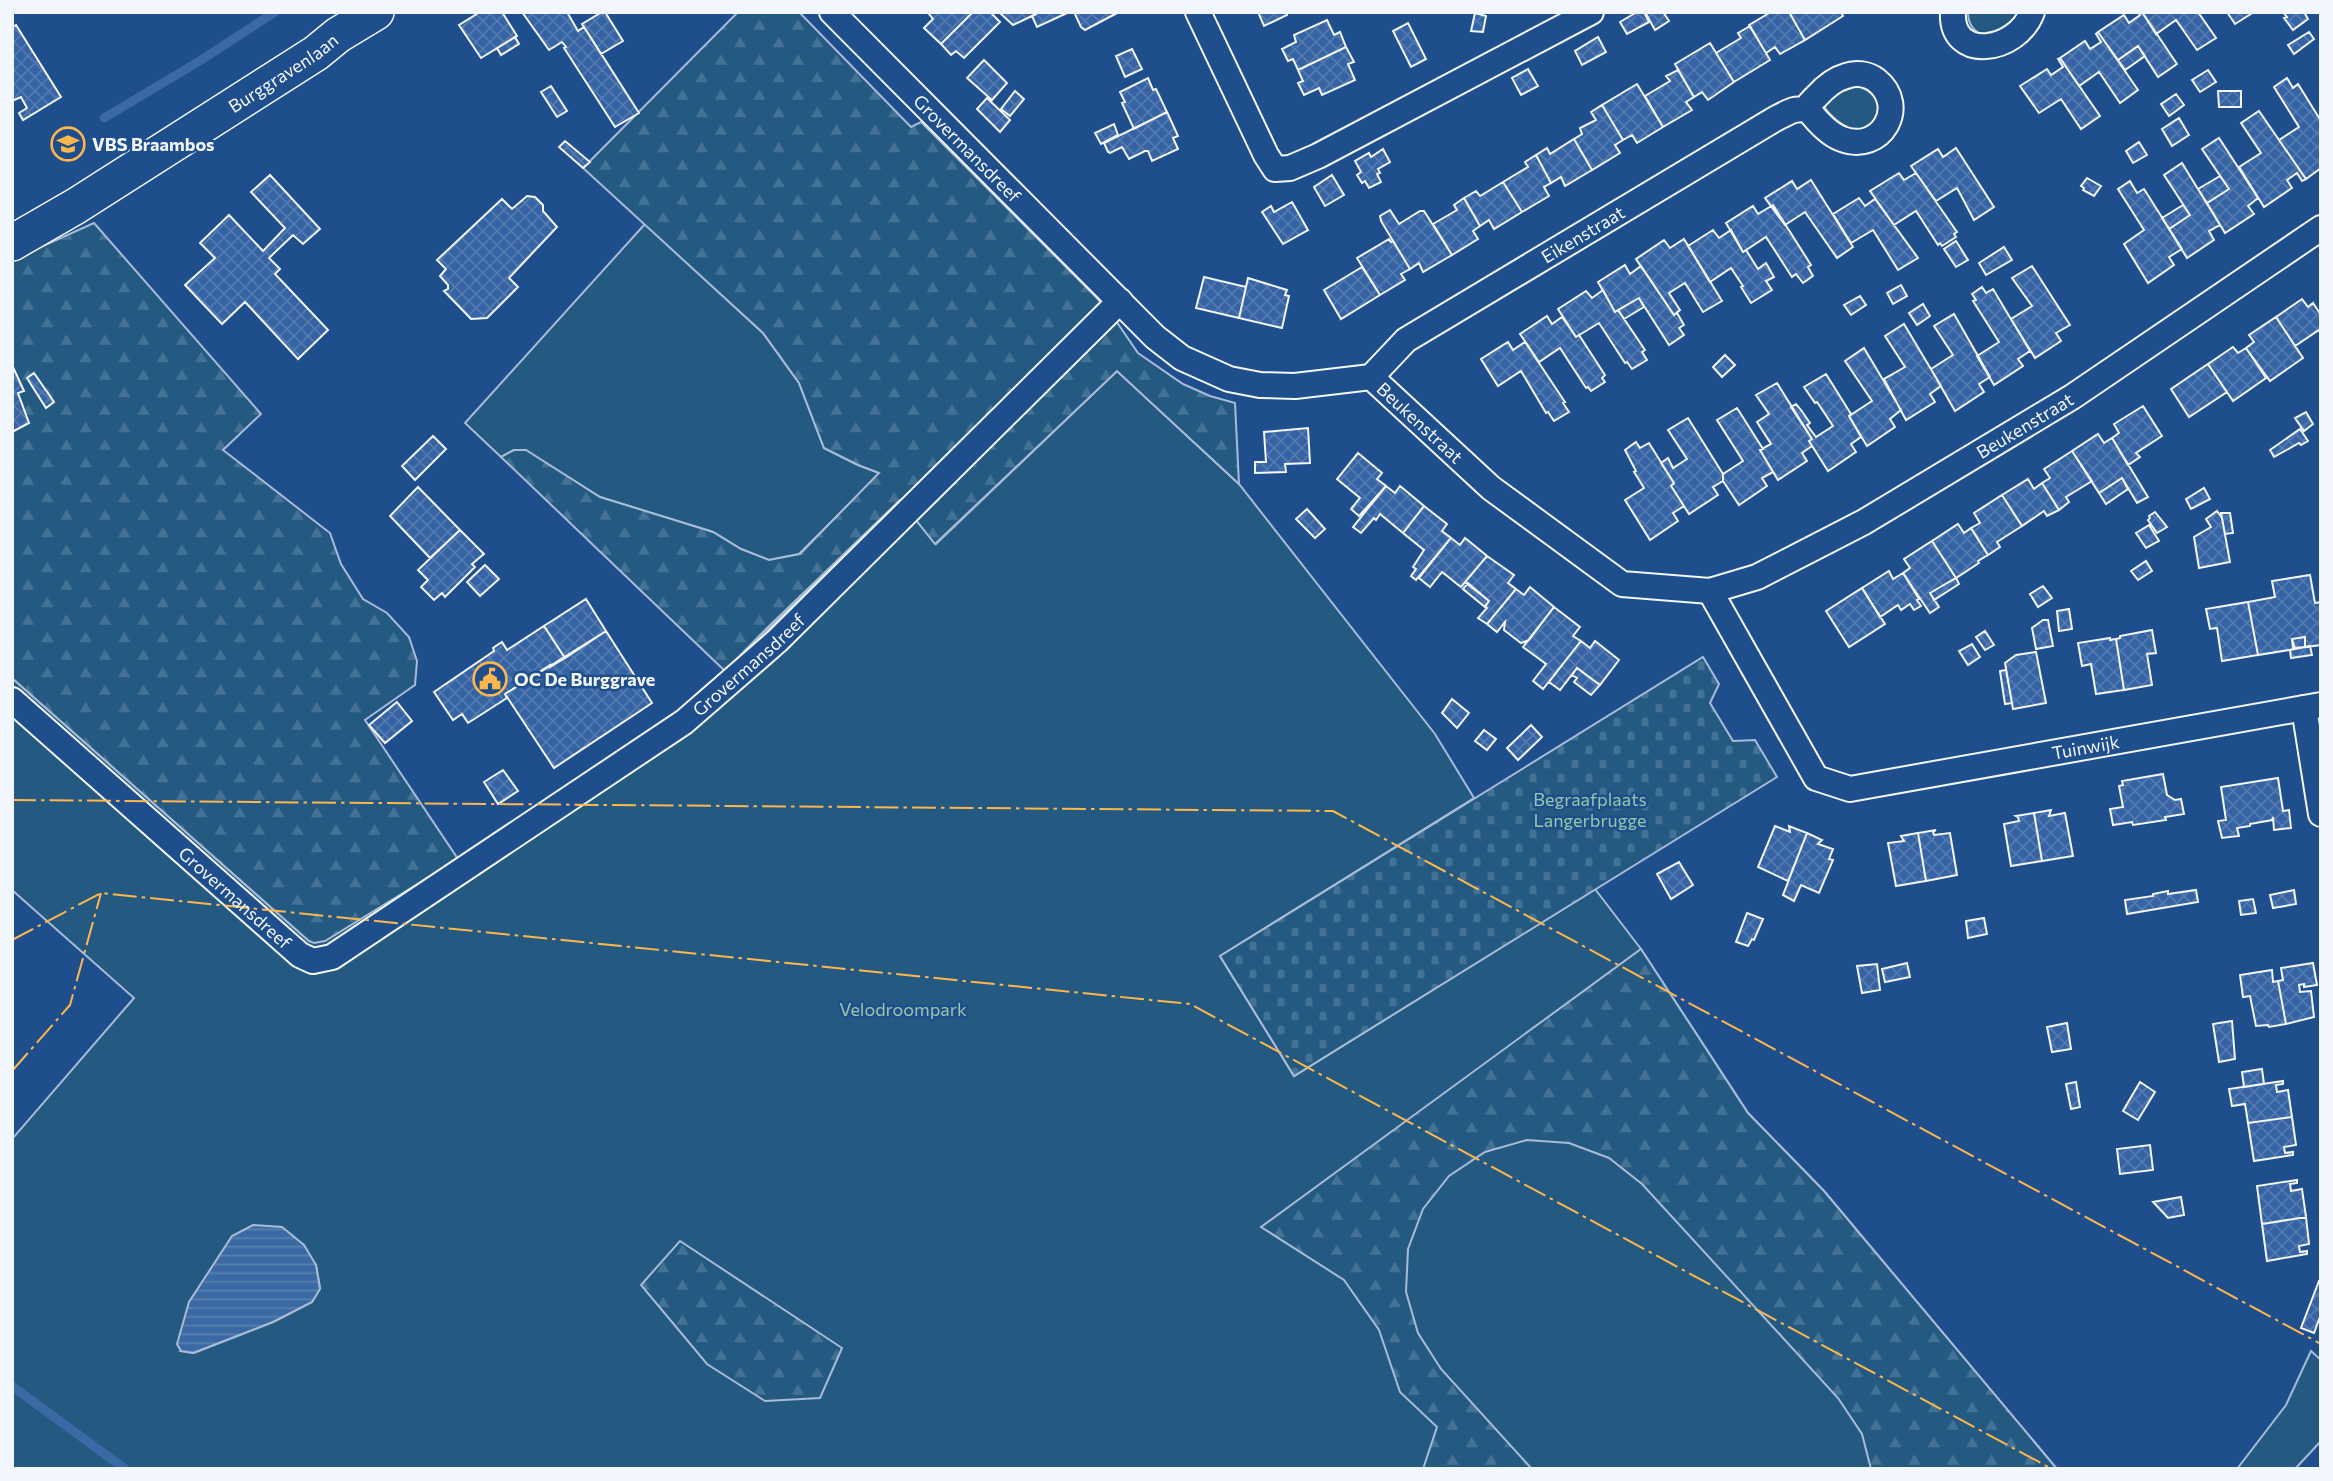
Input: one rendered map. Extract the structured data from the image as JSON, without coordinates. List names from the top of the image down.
{
  "streets": {
    "main road": ["Burggravenlaan"],
    "street": [
      "Grovermansdreef",
      "Eikenstraat",
      "Beukenstraat",
      "Tuinwijk"
    ]
  },
  "crossings": [
    ["Grovermansdreef", "Beukenstraat"],
    ["Eikenstraat", "Beukenstraat"],
    ["Beukenstraat", "Tuinwijk"]
  ],
  "parks": ["Begraafplaats Langerbrugge", "Velodroompark"],
  "places": {
    "school or university": ["VBS Braambos"],
    "public building": ["OC De Burggrave"]
  }
}
